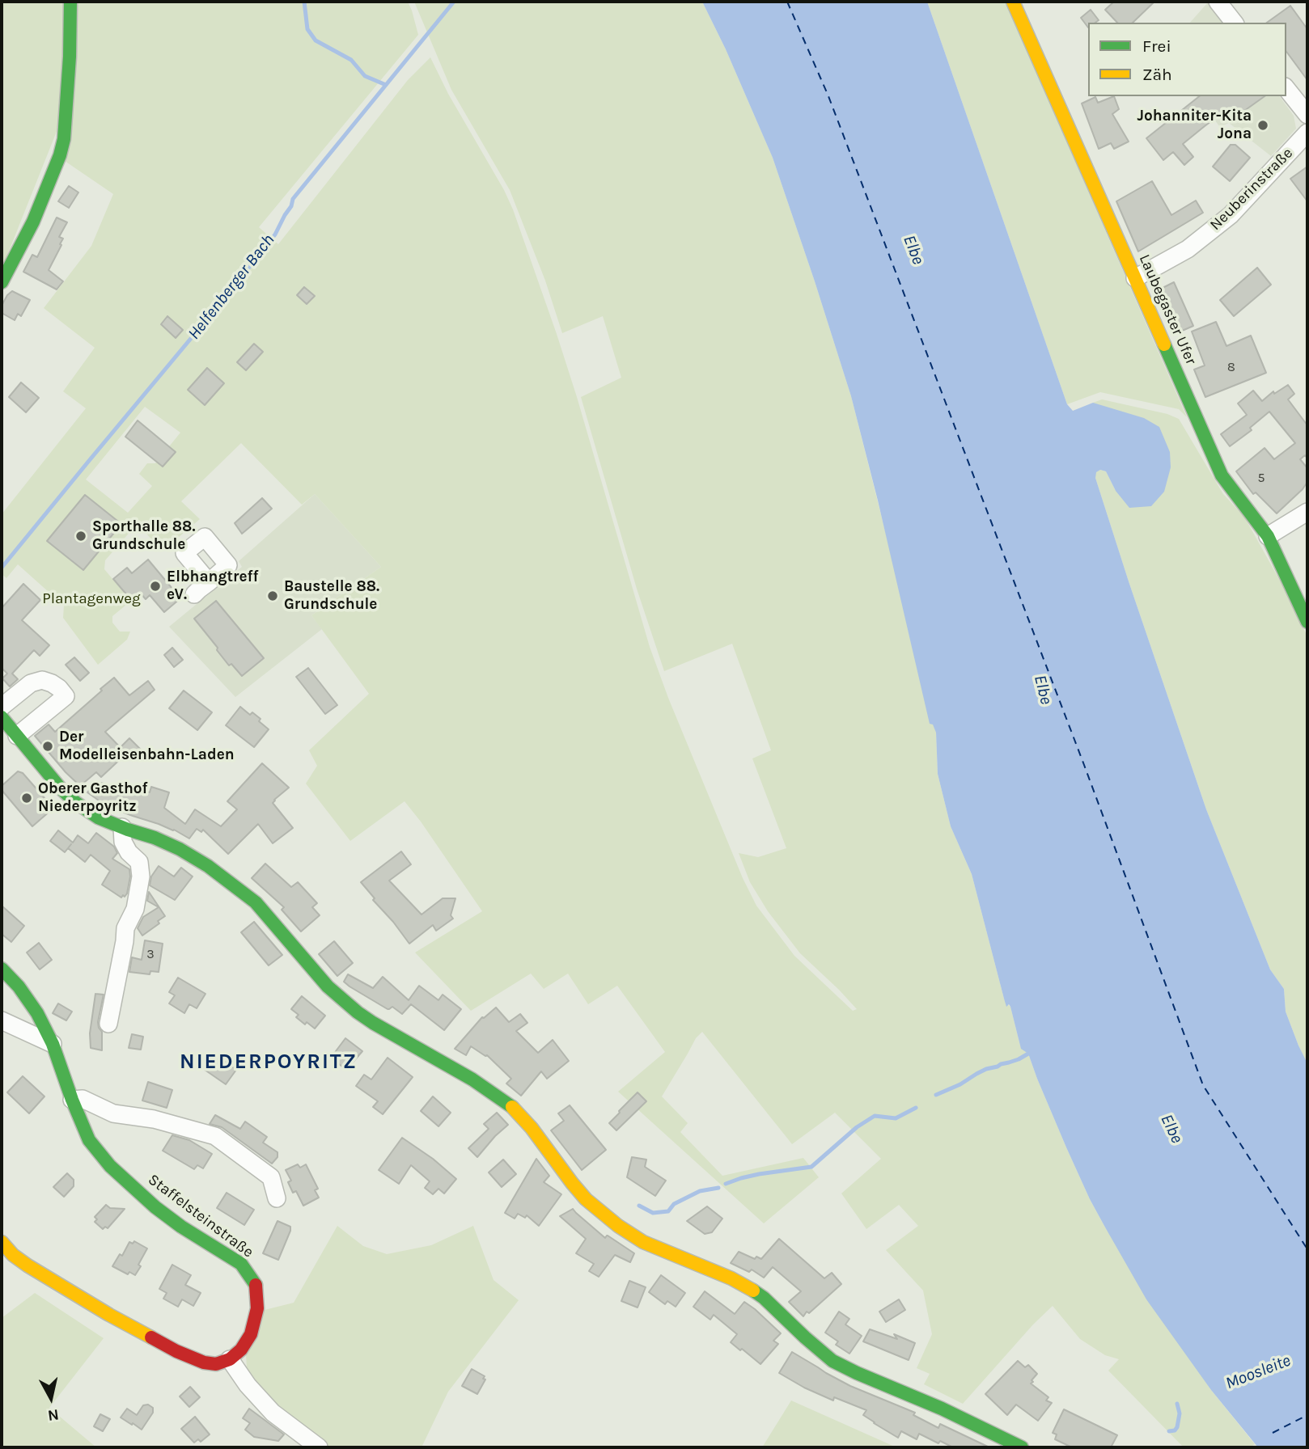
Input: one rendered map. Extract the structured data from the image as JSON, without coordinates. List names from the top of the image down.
{
  "streets": {
    "street": ["Neuberinstraße", "Laubegaster Ufer", "Staffelsteinstraße"]
  },
  "crossings": [
    ["Neuberinstraße", "Laubegaster Ufer"]
  ],
  "districts": ["NIEDERPOYRITZ"],
  "water": ["Elbe", "Helfenberger Bach", "Moosleite"],
  "parks": ["Plantagenweg"],
  "places": [
    "Johanniter-Kita Jona",
    "Sporthalle 88. Grundschule",
    "Elbhangtreff eV.",
    "Baustelle 88. Grundschule",
    "Der Modelleisenbahn-Laden",
    "Oberer Gasthof Niederpoyritz"
  ],
  "house_numbers": ["8", "5", "3"],
  "legend": ["Frei", "Zäh"],
  "north": "bottom"
}
